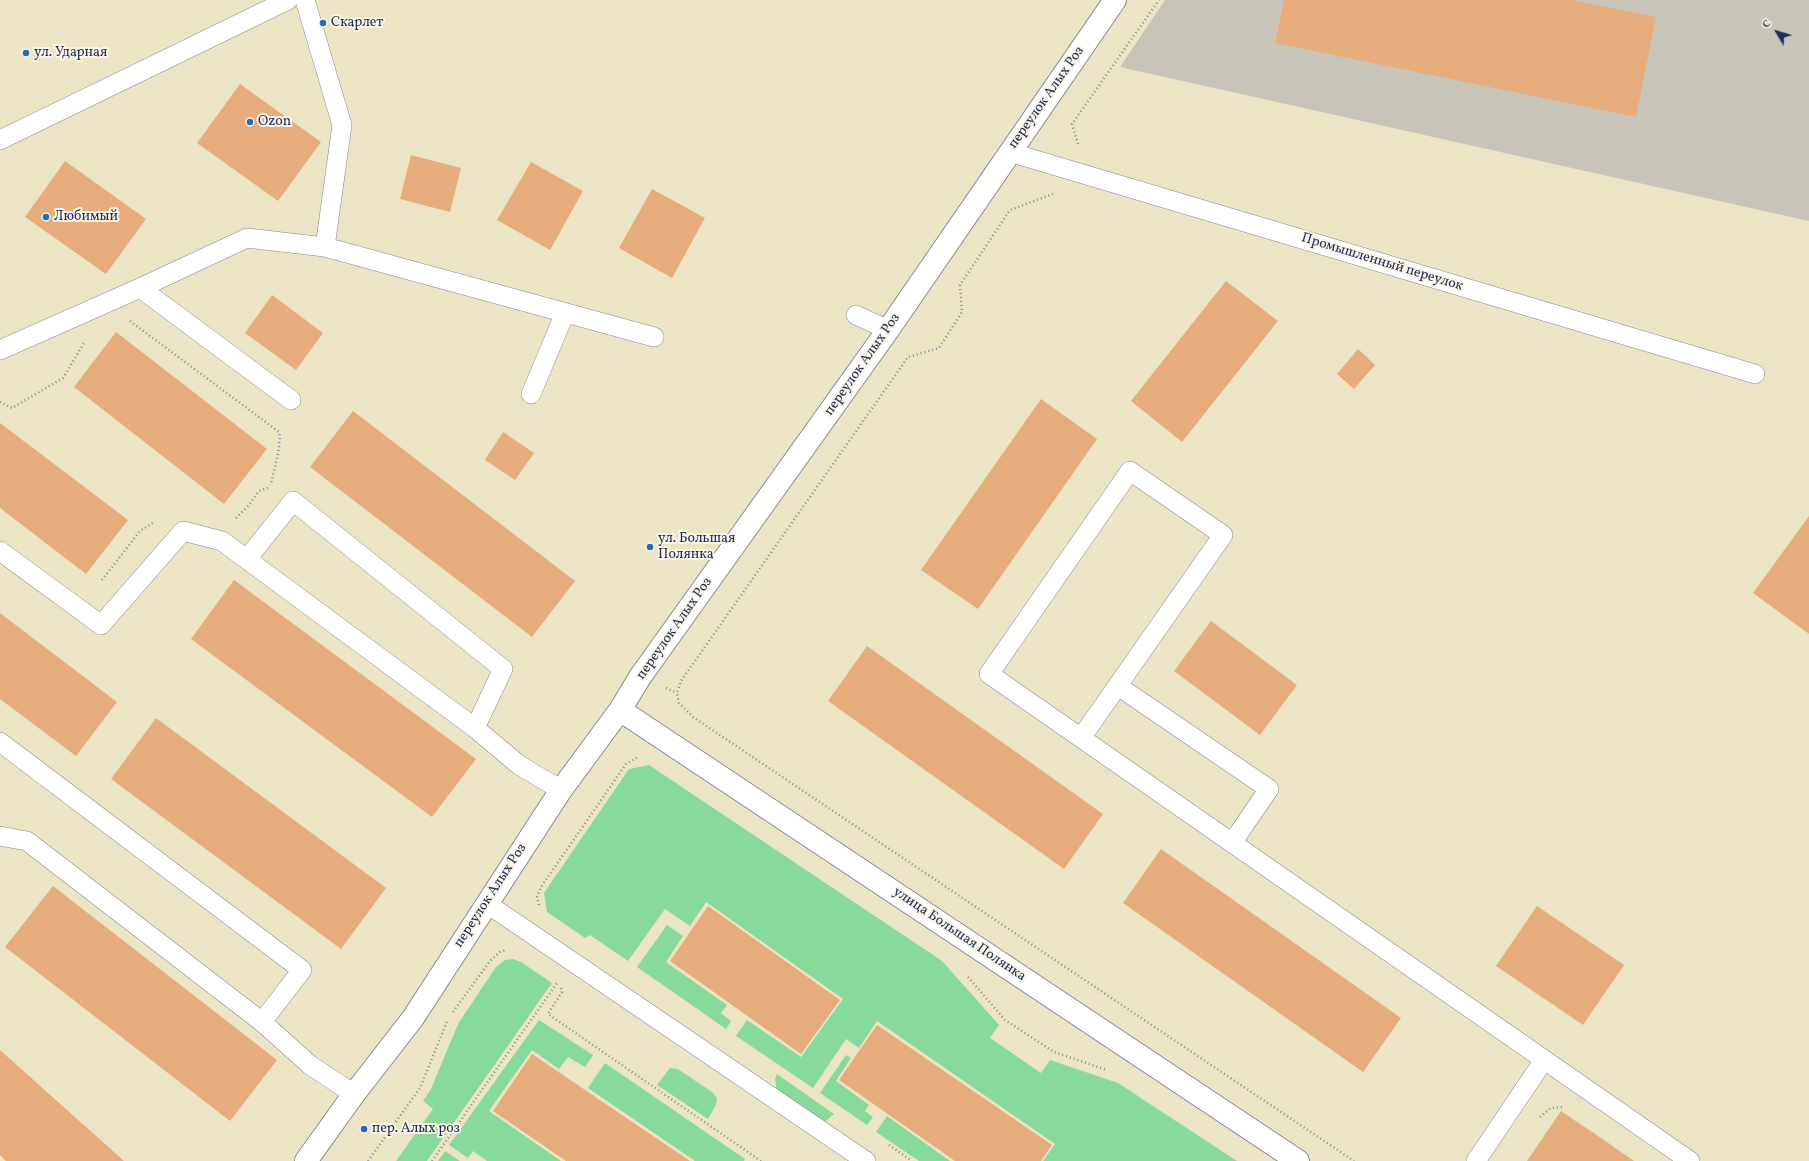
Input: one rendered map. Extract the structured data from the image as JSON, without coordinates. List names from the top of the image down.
{
  "streets": {
    "street": ["переулок Алых Роз", "улица Большая Полянка"],
    "lane": ["Промышленный переулок"]
  },
  "crossings": [
    ["переулок Алых Роз", "Промышленный переулок"],
    ["переулок Алых Роз", "улица Большая Полянка"]
  ],
  "places": [
    "Скарлет",
    "ул. Ударная",
    "Ozon",
    "Любимый",
    "ул. Большая Полянка",
    "пер. Алых роз"
  ],
  "north": "top left"
}
